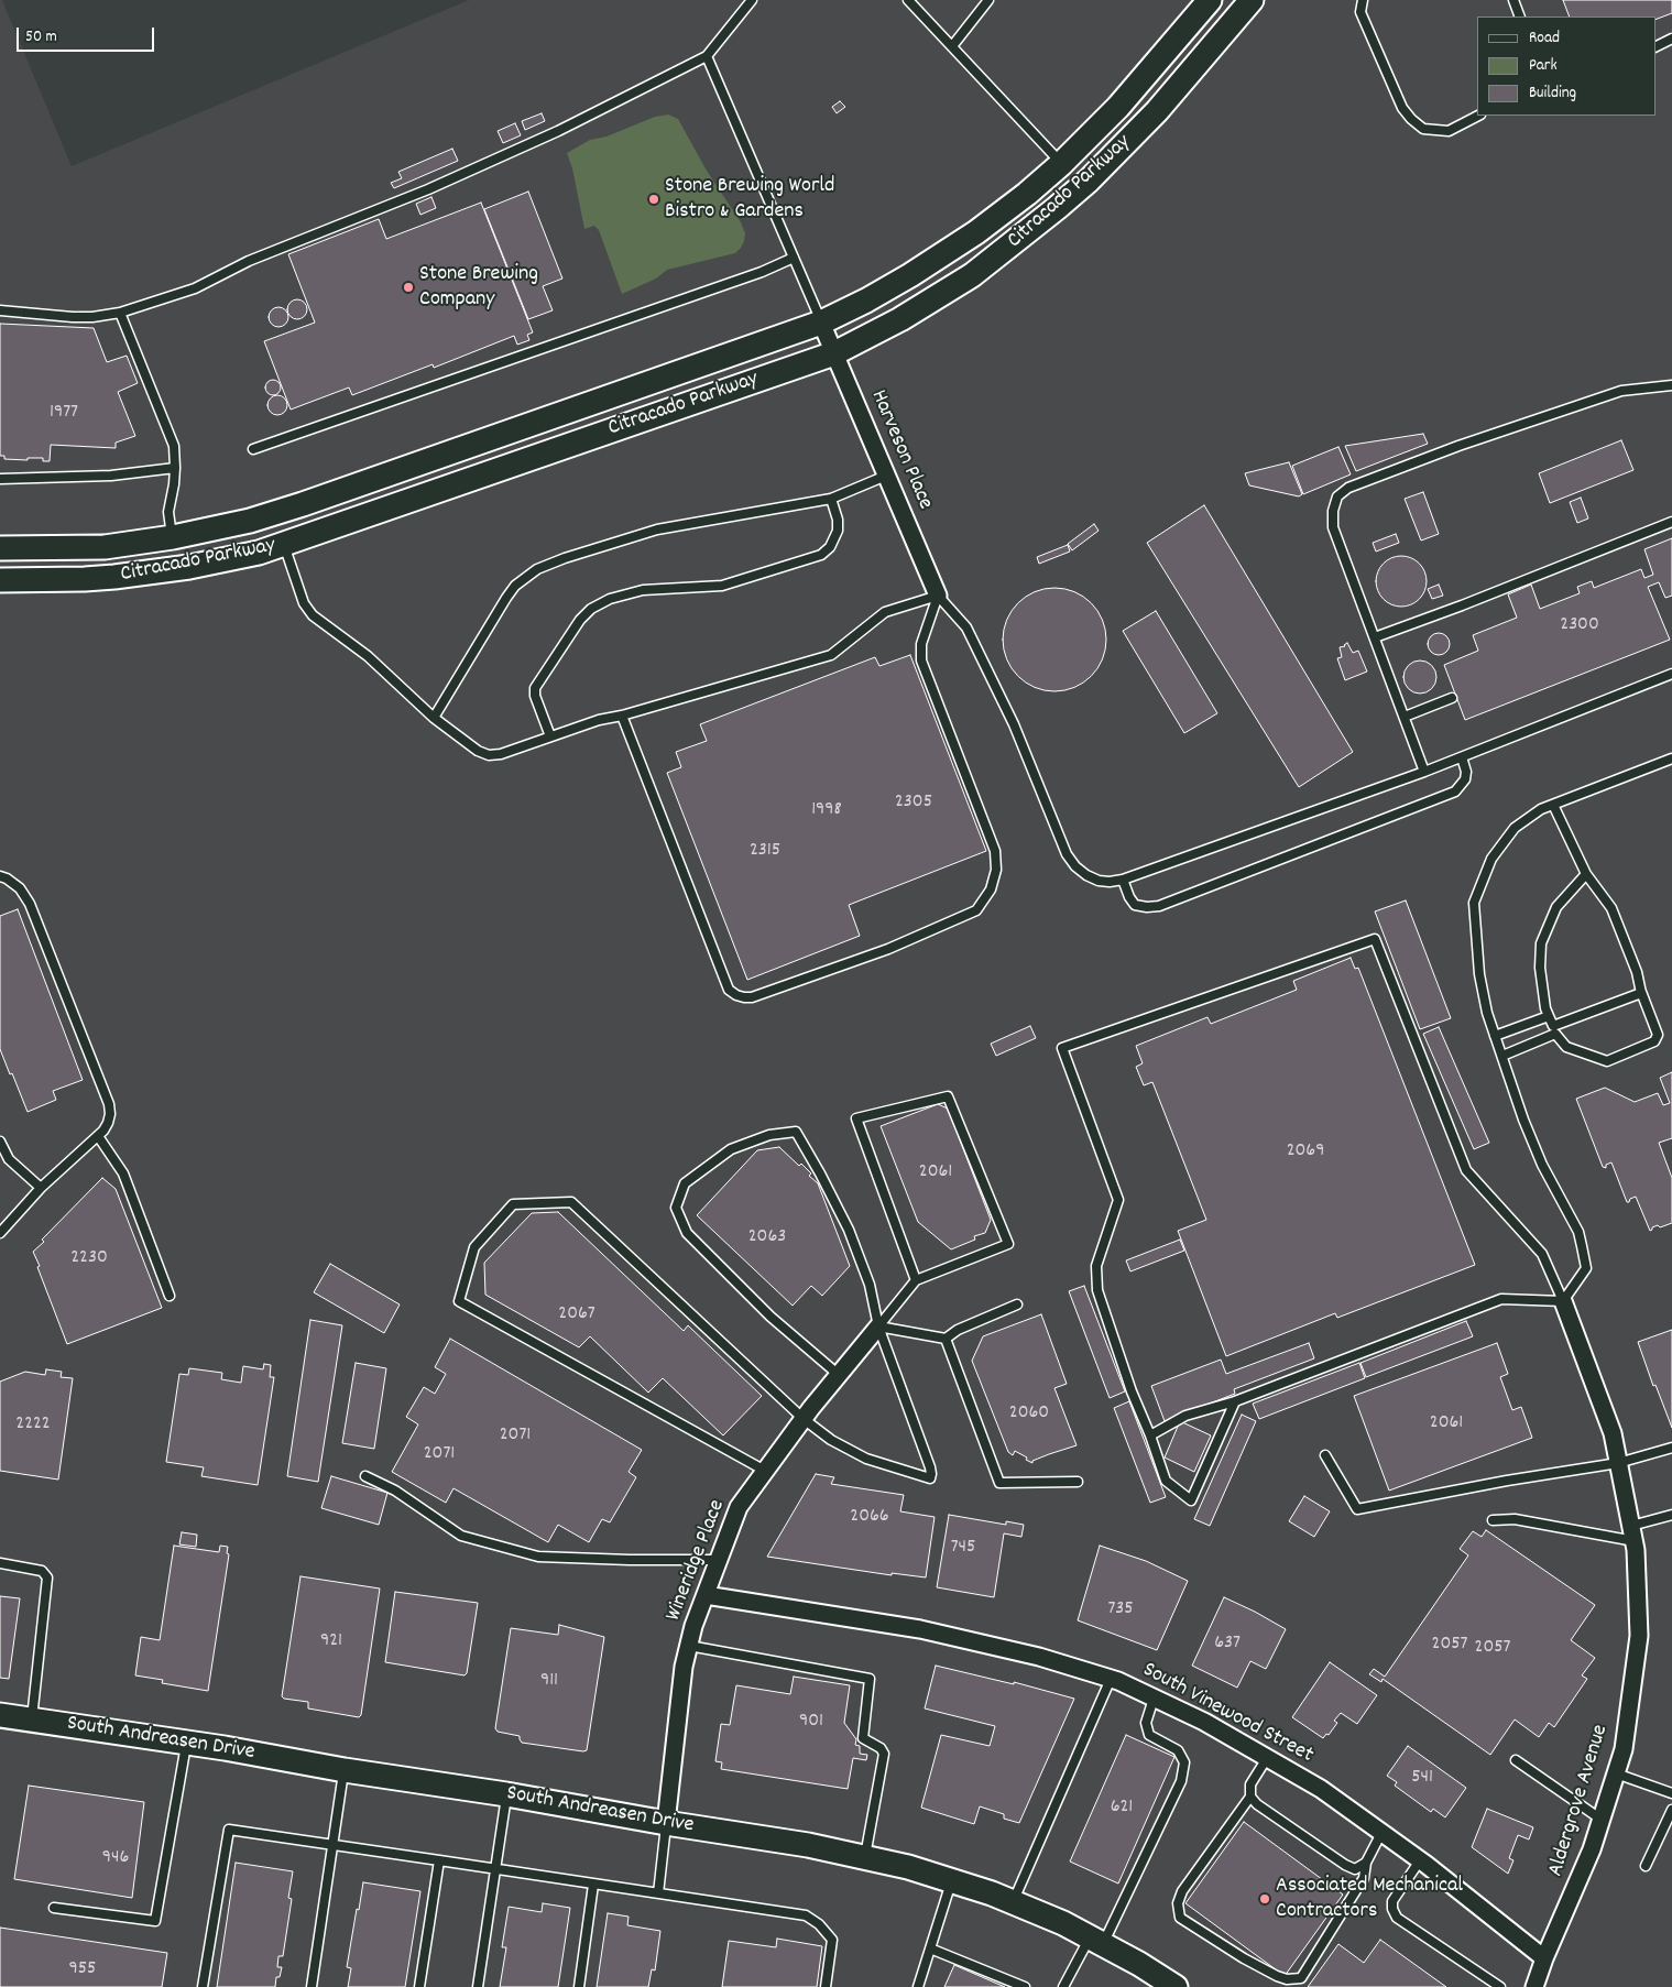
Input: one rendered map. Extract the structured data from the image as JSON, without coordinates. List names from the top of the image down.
{
  "streets": {
    "main road": ["Citracado Parkway", "South Andreasen Drive"],
    "street": [
      "Harveson Place",
      "Wineridge Place",
      "South Vinewood Street",
      "Aldergrove Avenue"
    ]
  },
  "crossings": [
    ["Citracado Parkway", "Harveson Place"],
    ["Wineridge Place", "South Vinewood Street"],
    ["Wineridge Place", "South Andreasen Drive"],
    ["South Vinewood Street", "Aldergrove Avenue"]
  ],
  "places": ["Stone Brewing World Bistro & Gardens", "Stone Brewing Company", "Associated Mechanical Contractors"],
  "house_numbers": [
    "1977",
    "2300",
    "2305",
    "1998",
    "2315",
    "2069",
    "2061",
    "2063",
    "2230",
    "2067",
    "2060",
    "2061",
    "2222",
    "2071",
    "2071",
    "2066",
    "745",
    "735",
    "921",
    "637",
    "2057",
    "2057",
    "911",
    "901",
    "541",
    "621",
    "946",
    "955"
  ],
  "legend": ["Road", "Park", "Building"],
  "scale_bar": "50 m"
}
